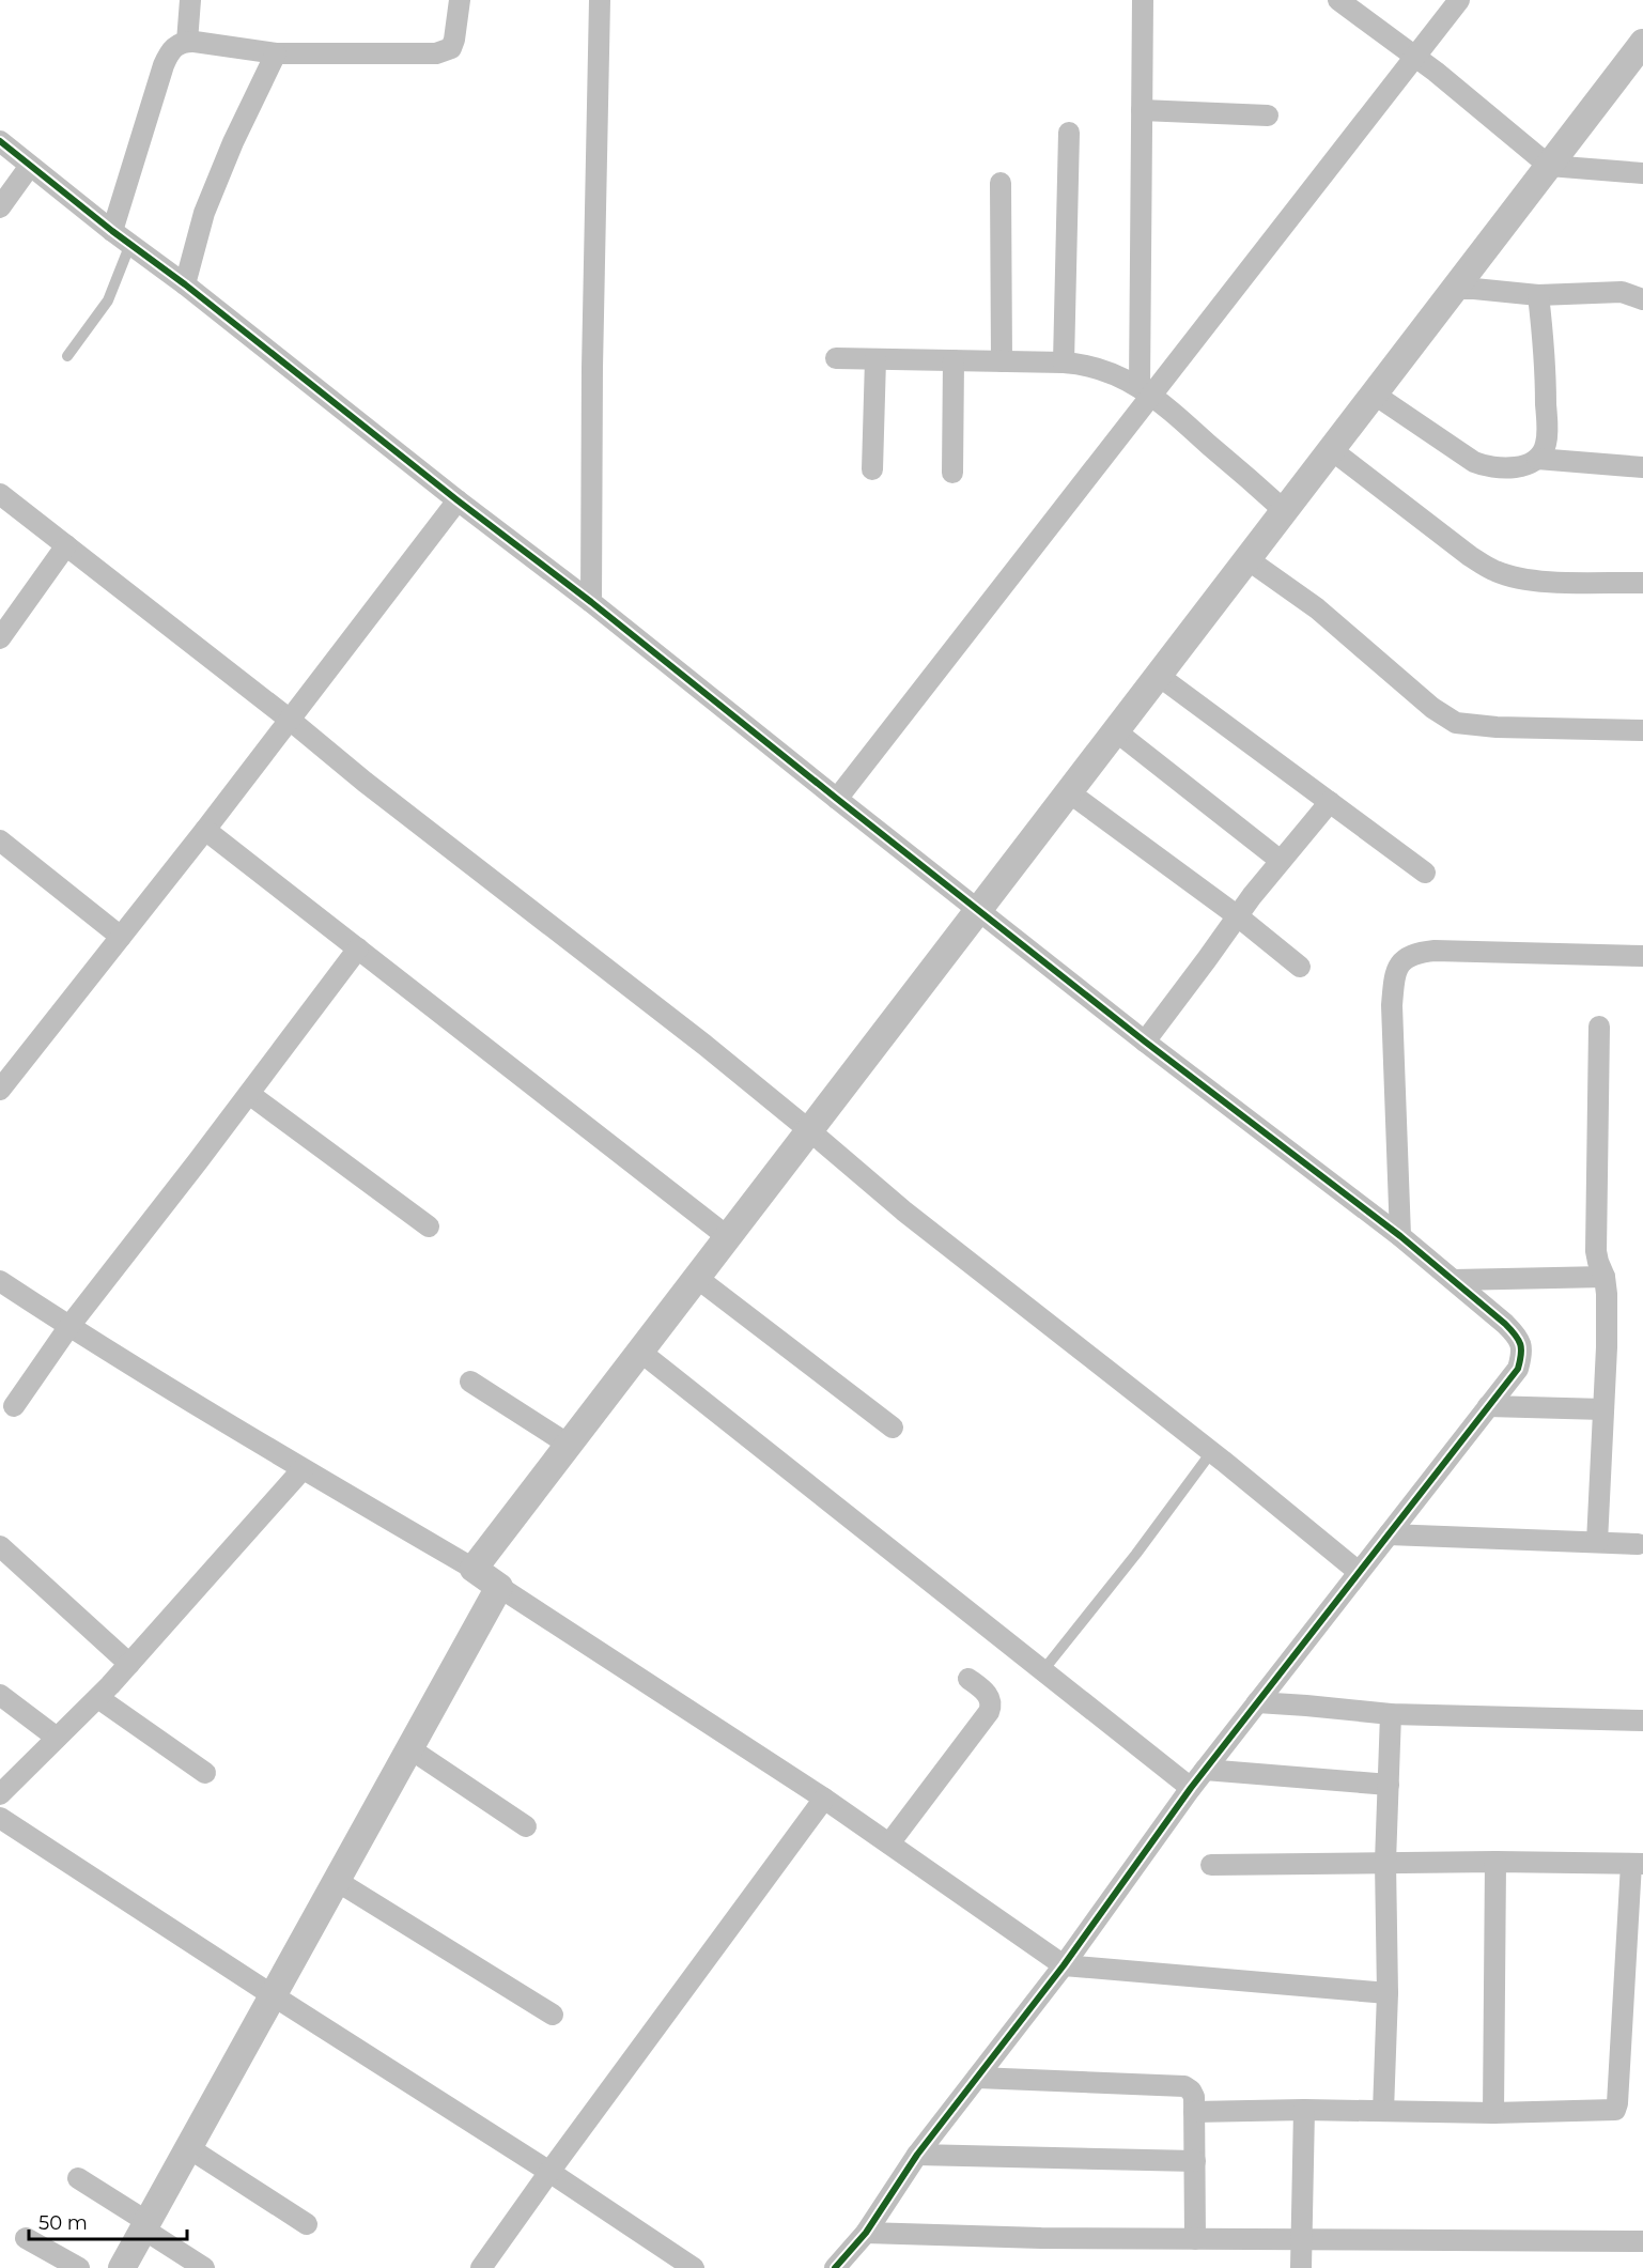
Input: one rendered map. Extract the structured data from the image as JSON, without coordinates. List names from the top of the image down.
{
  "scale_bar": "50 m"
}
